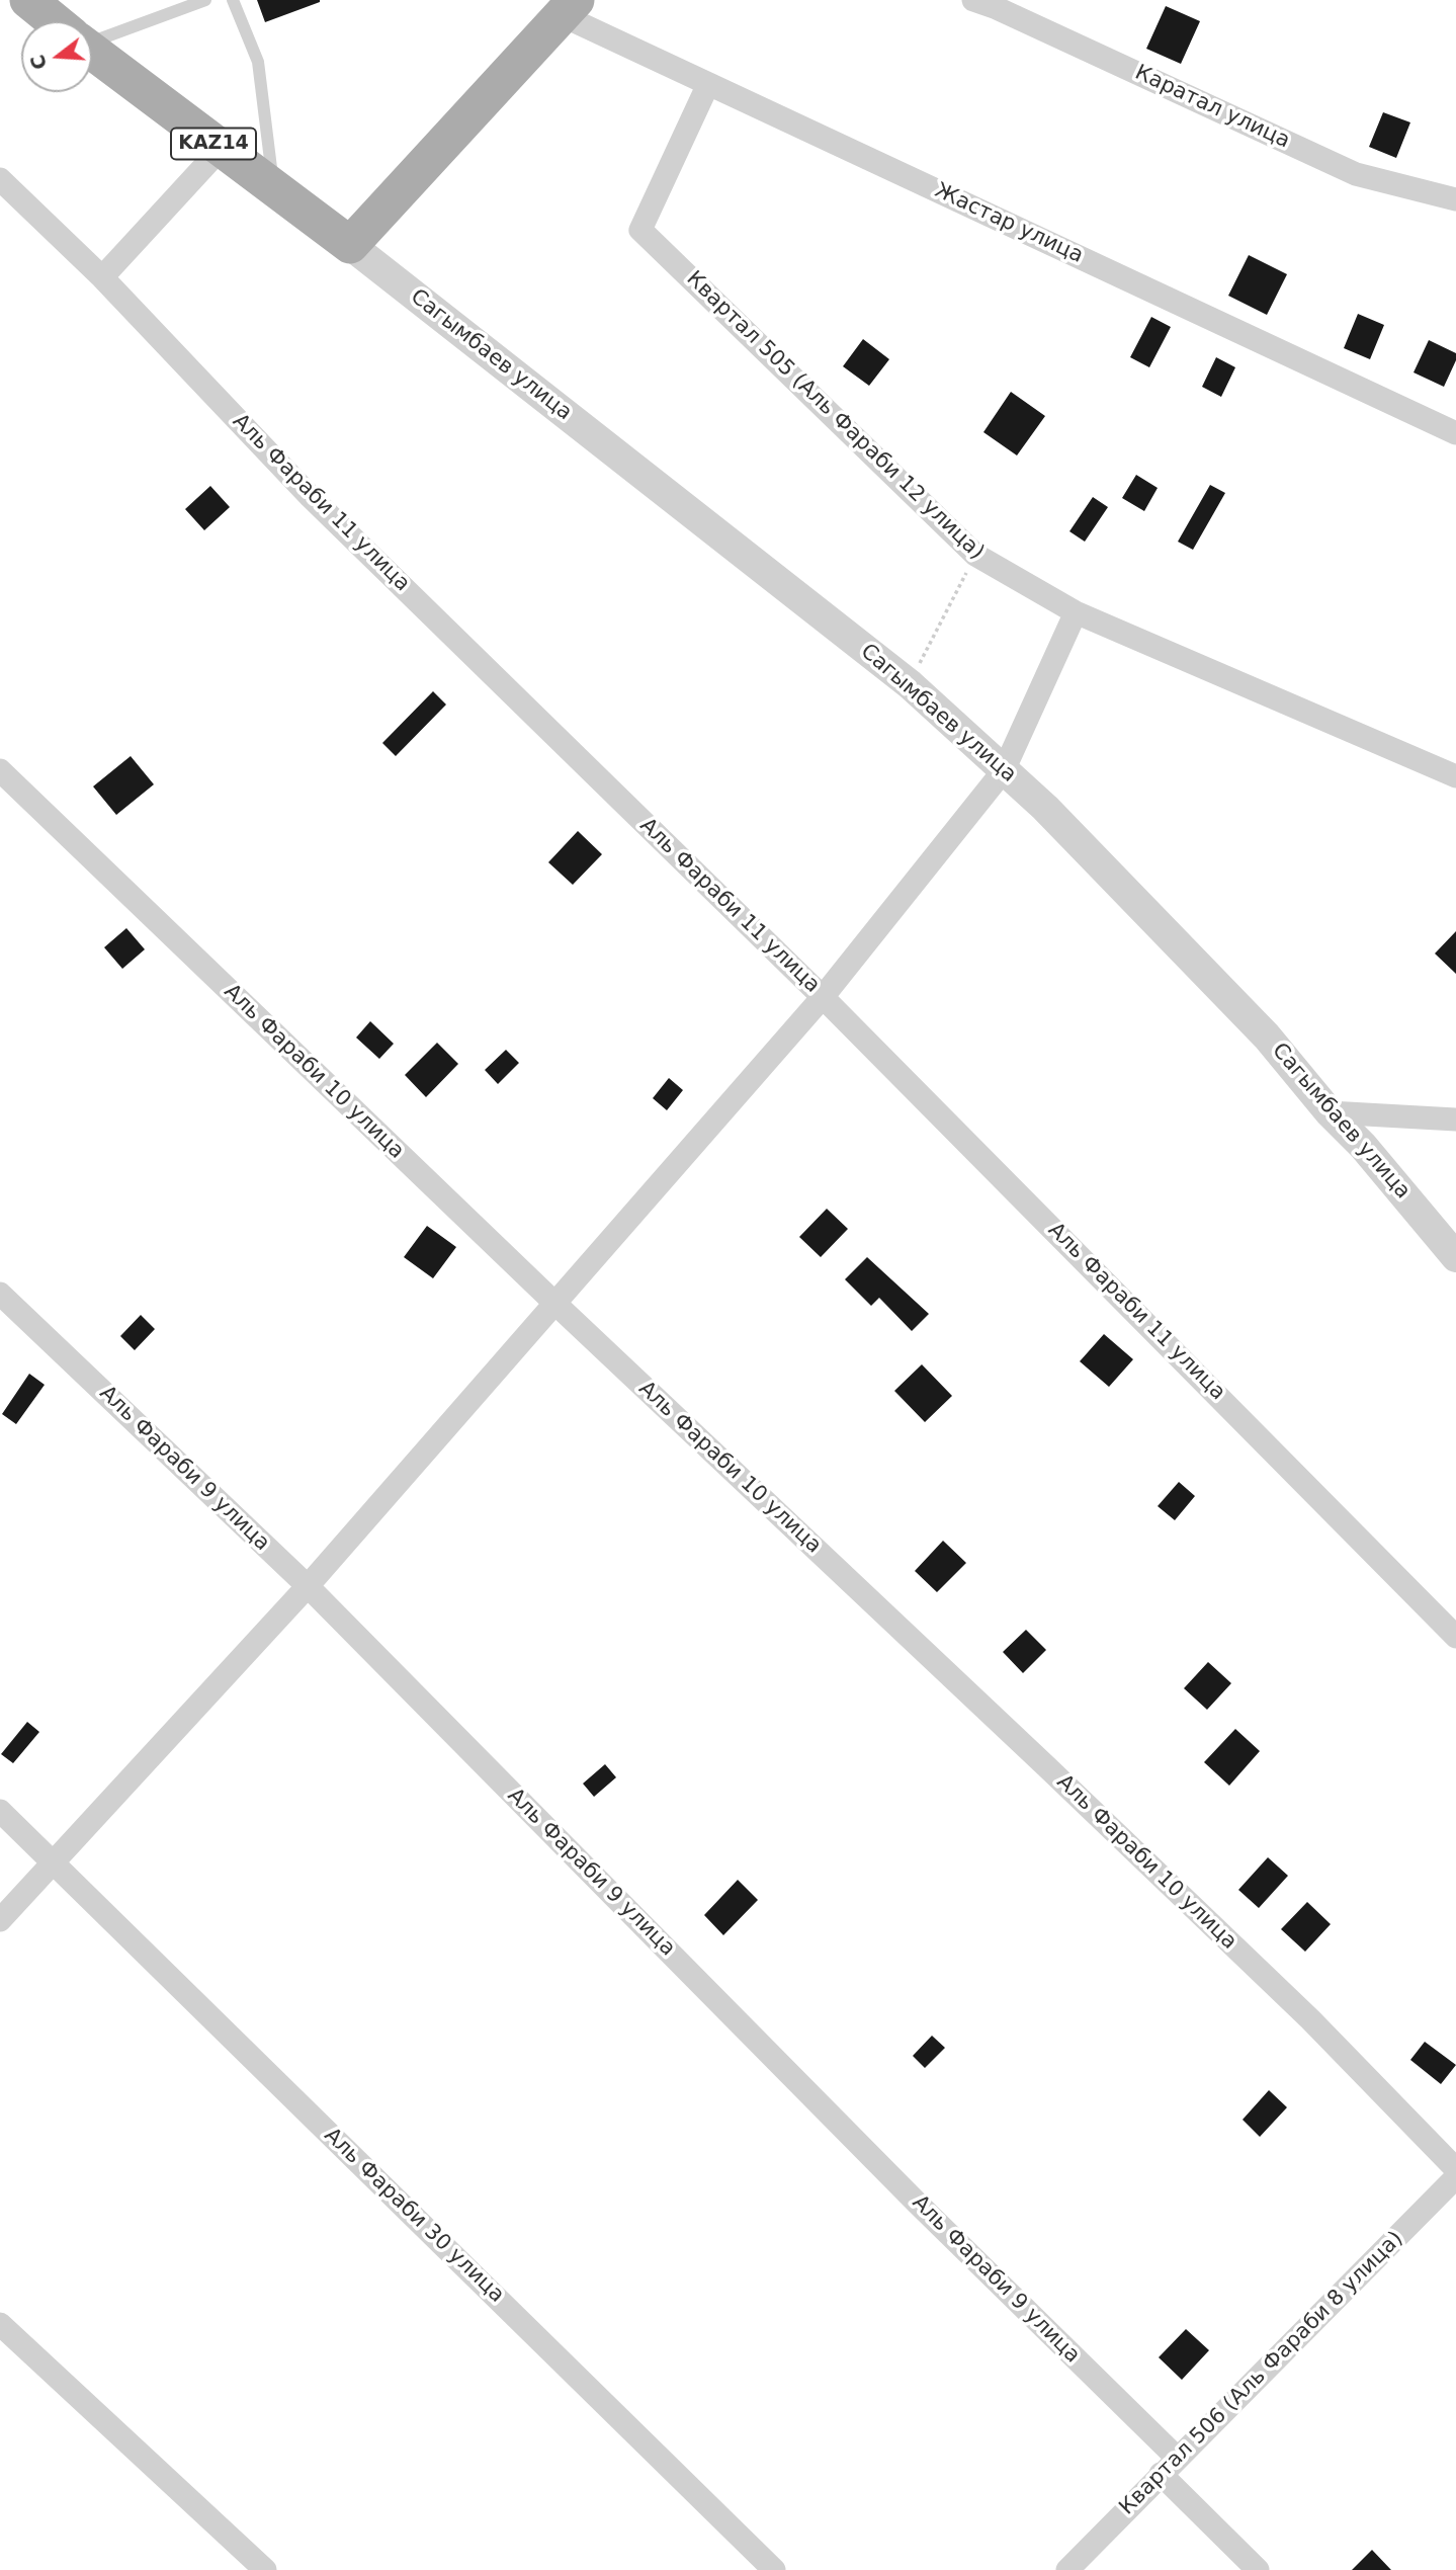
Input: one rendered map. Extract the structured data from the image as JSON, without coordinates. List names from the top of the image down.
{
  "streets": {
    "main road": ["KAZ14"],
    "street": [
      "Каратал улица",
      "Жастар улица",
      "Сагымбаев улица",
      "Квартал 505 (Аль Фараби 12 улица)",
      "Аль Фараби 11 улица",
      "Аль Фараби 10 улица",
      "Аль Фараби 9 улица",
      "Аль Фараби 30 улица",
      "Квартал 506 (Аль Фараби 8 улица)"
    ]
  },
  "crossings": [
    ["KAZ14", "Сагымбаев улица"],
    ["Жастар улица", "Квартал 505 (Аль Фараби 12 улица)"],
    ["Аль Фараби 9 улица", "Квартал 506 (Аль Фараби 8 улица)"]
  ],
  "north": "left"
}
